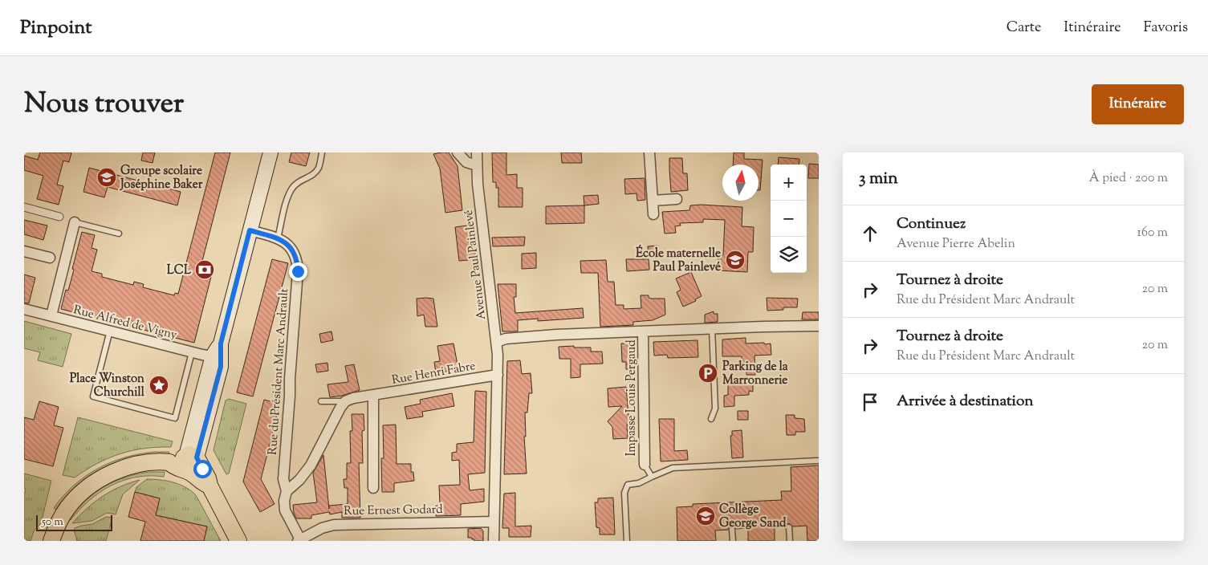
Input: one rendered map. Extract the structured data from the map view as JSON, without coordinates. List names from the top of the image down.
{
  "streets": {
    "street": [
      "Avenue Paul Painlevé",
      "Rue Alfred de Vigny",
      "Rue du Président Marc Andrault",
      "Rue Henri Fabre",
      "Impasse Louis Pergaud",
      "Rue Ernest Godard"
    ]
  },
  "crossings": [
    ["Avenue Paul Painlevé", "Rue Henri Fabre"],
    ["Avenue Paul Painlevé", "Rue Ernest Godard"],
    ["Rue du Président Marc Andrault", "Rue Ernest Godard"]
  ],
  "places": {
    "school or university": ["Groupe scolaire Joséphine Baker", "École maternelle Paul Painlevé", "Collège George Sand"],
    "bank": ["LCL"],
    "parking": ["Parking de la Marronnerie"],
    "place": ["Place Winston Churchill"]
  },
  "scale_bar": "50 m",
  "north": "top",
  "page": {
    "header": "Pinpoint",
    "nav": ["Carte", "Itinéraire", "Favoris"],
    "title": "Nous trouver",
    "buttons": "Itinéraire",
    "heading": ["3 min", "À pied · 200 m"],
    "map_buttons": ["+", "−"],
    "list": [
      ["Continuez", "Avenue Pierre Abelin", "160 m"],
      ["Tournez à droite", "Rue du Président Marc Andrault", "20 m"],
      ["Tournez à droite", "Rue du Président Marc Andrault", "20 m"],
      "Arrivée à destination"
    ],
    "scale": "50 m"
  }
}
